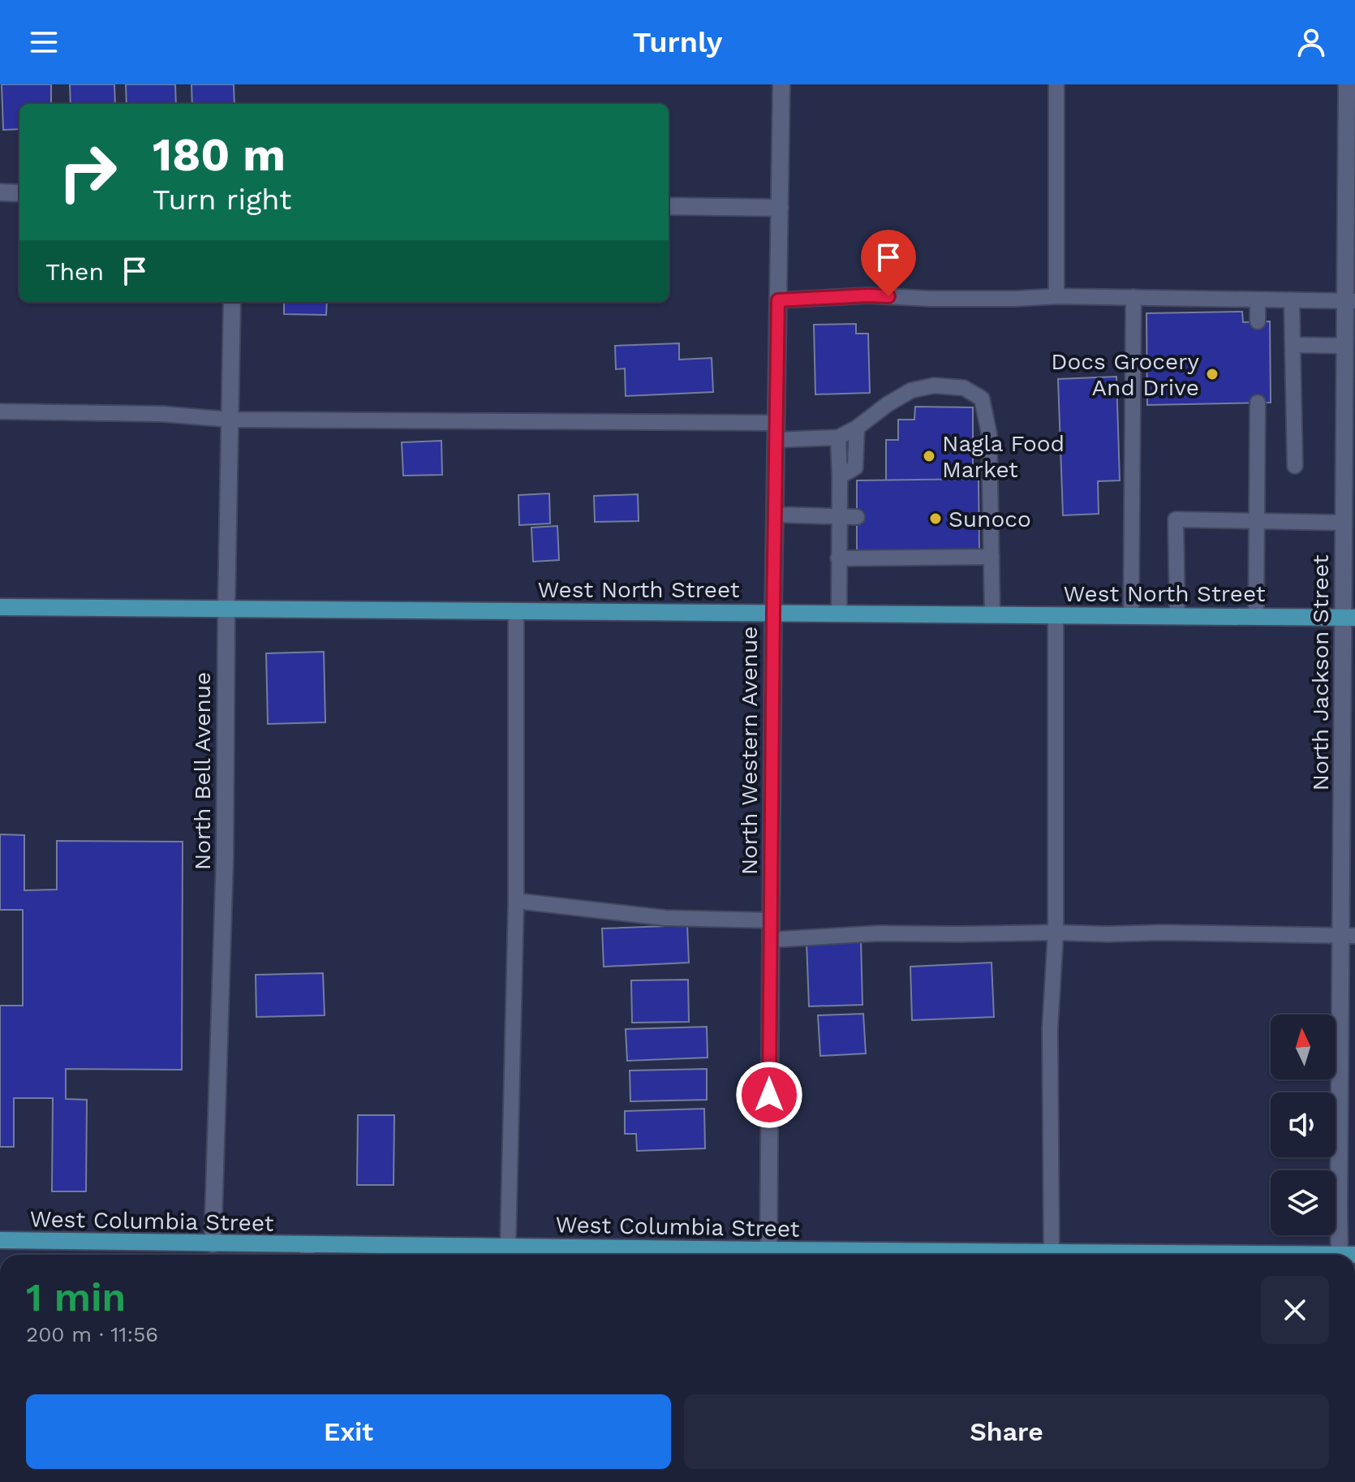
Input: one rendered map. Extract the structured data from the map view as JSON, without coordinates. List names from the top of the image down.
{
  "streets": {
    "main road": ["West North Street", "West Columbia Street"],
    "street": ["North Jackson Street", "North Western Avenue", "North Bell Avenue"]
  },
  "crossings": [
    ["West North Street", "North Jackson Street"],
    ["West North Street", "North Western Avenue"],
    ["West North Street", "North Bell Avenue"],
    ["North Bell Avenue", "West Columbia Street"]
  ],
  "places": ["Docs Grocery And Drive", "Nagla Food Market", "Sunoco"],
  "north": "top",
  "page": {
    "header": "Turnly",
    "turn": ["180 m", "Turn right"],
    "then": "Then",
    "heading": ["1 min", "200 m · 11:56"],
    "buttons": ["Exit", "Share"]
  }
}
